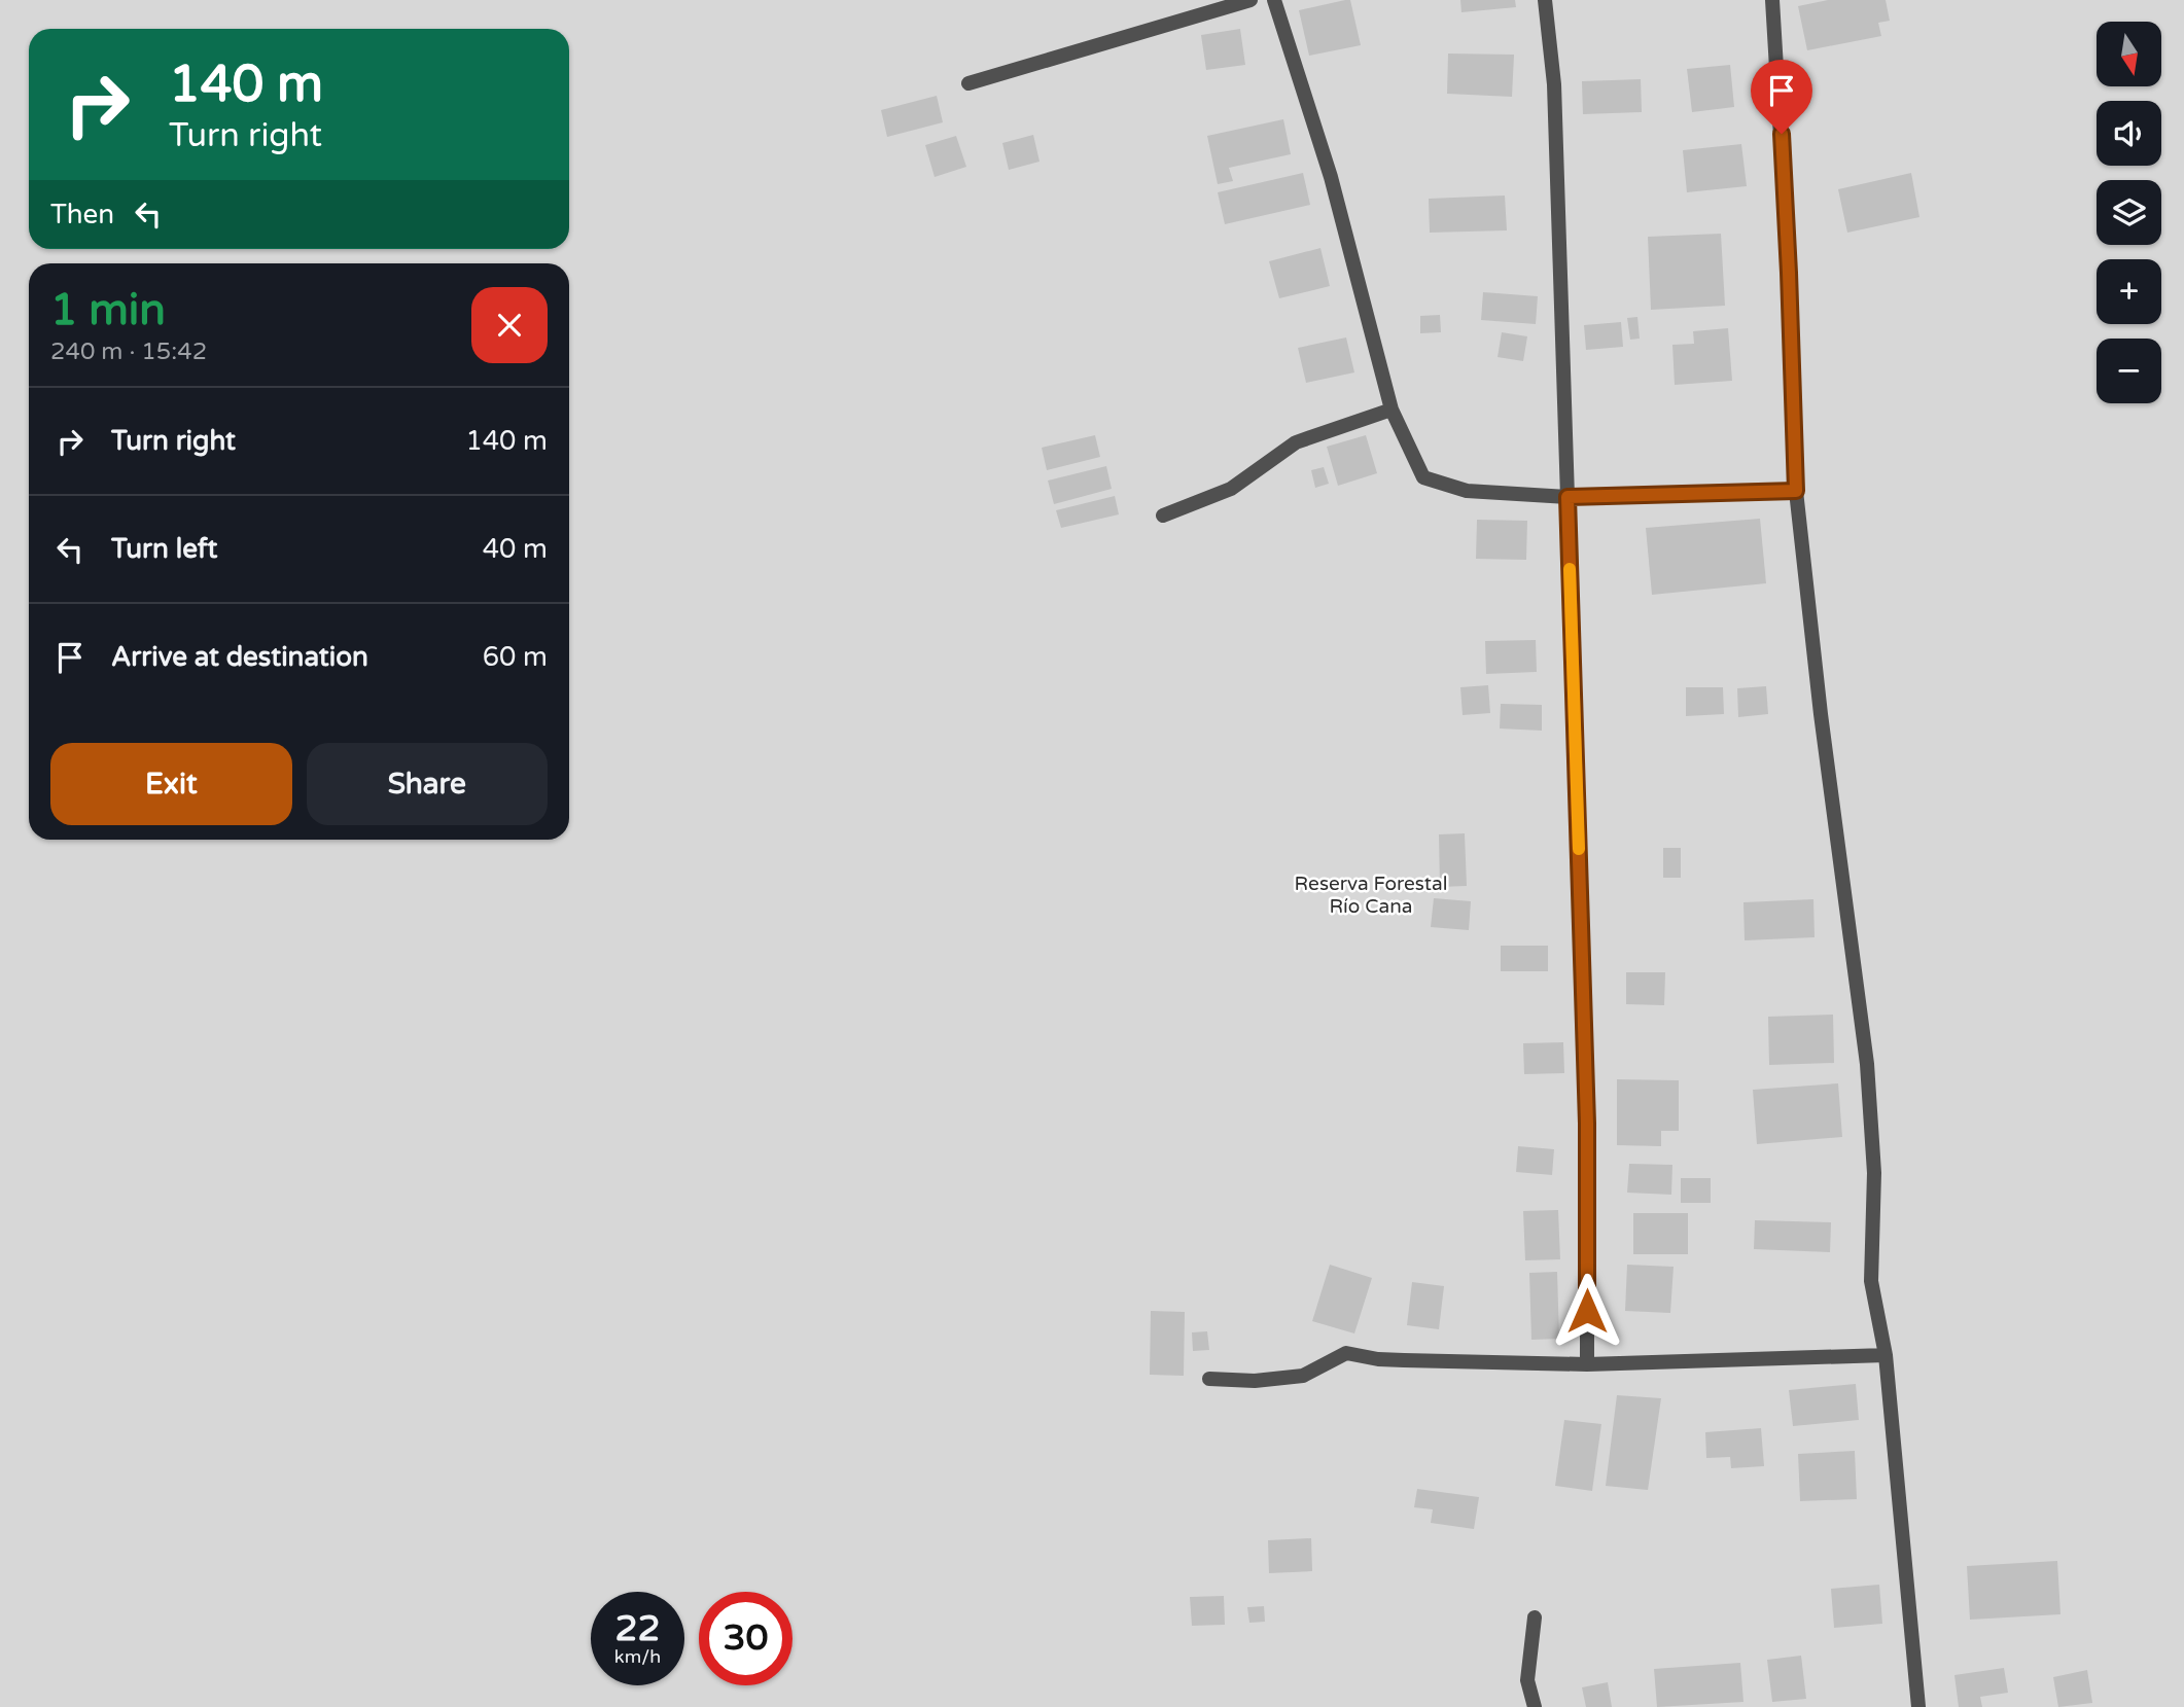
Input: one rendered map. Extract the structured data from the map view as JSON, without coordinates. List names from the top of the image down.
{
  "parks": ["Reserva Forestal Río Cana"],
  "north": "bottom",
  "page": {
    "map_buttons": ["+", "−"],
    "turn": ["140 m", "Turn right"],
    "then": "Then",
    "heading": ["1 min", "240 m · 15:42"],
    "list": [
      {
        "name": "Turn right",
        "value": "140 m"
      },
      {
        "name": "Turn left",
        "value": "40 m"
      },
      {
        "name": "Arrive at destination",
        "value": "60 m"
      }
    ],
    "buttons": ["Exit", "Share"],
    "speed": "22 km/h",
    "limit": "30"
  }
}
